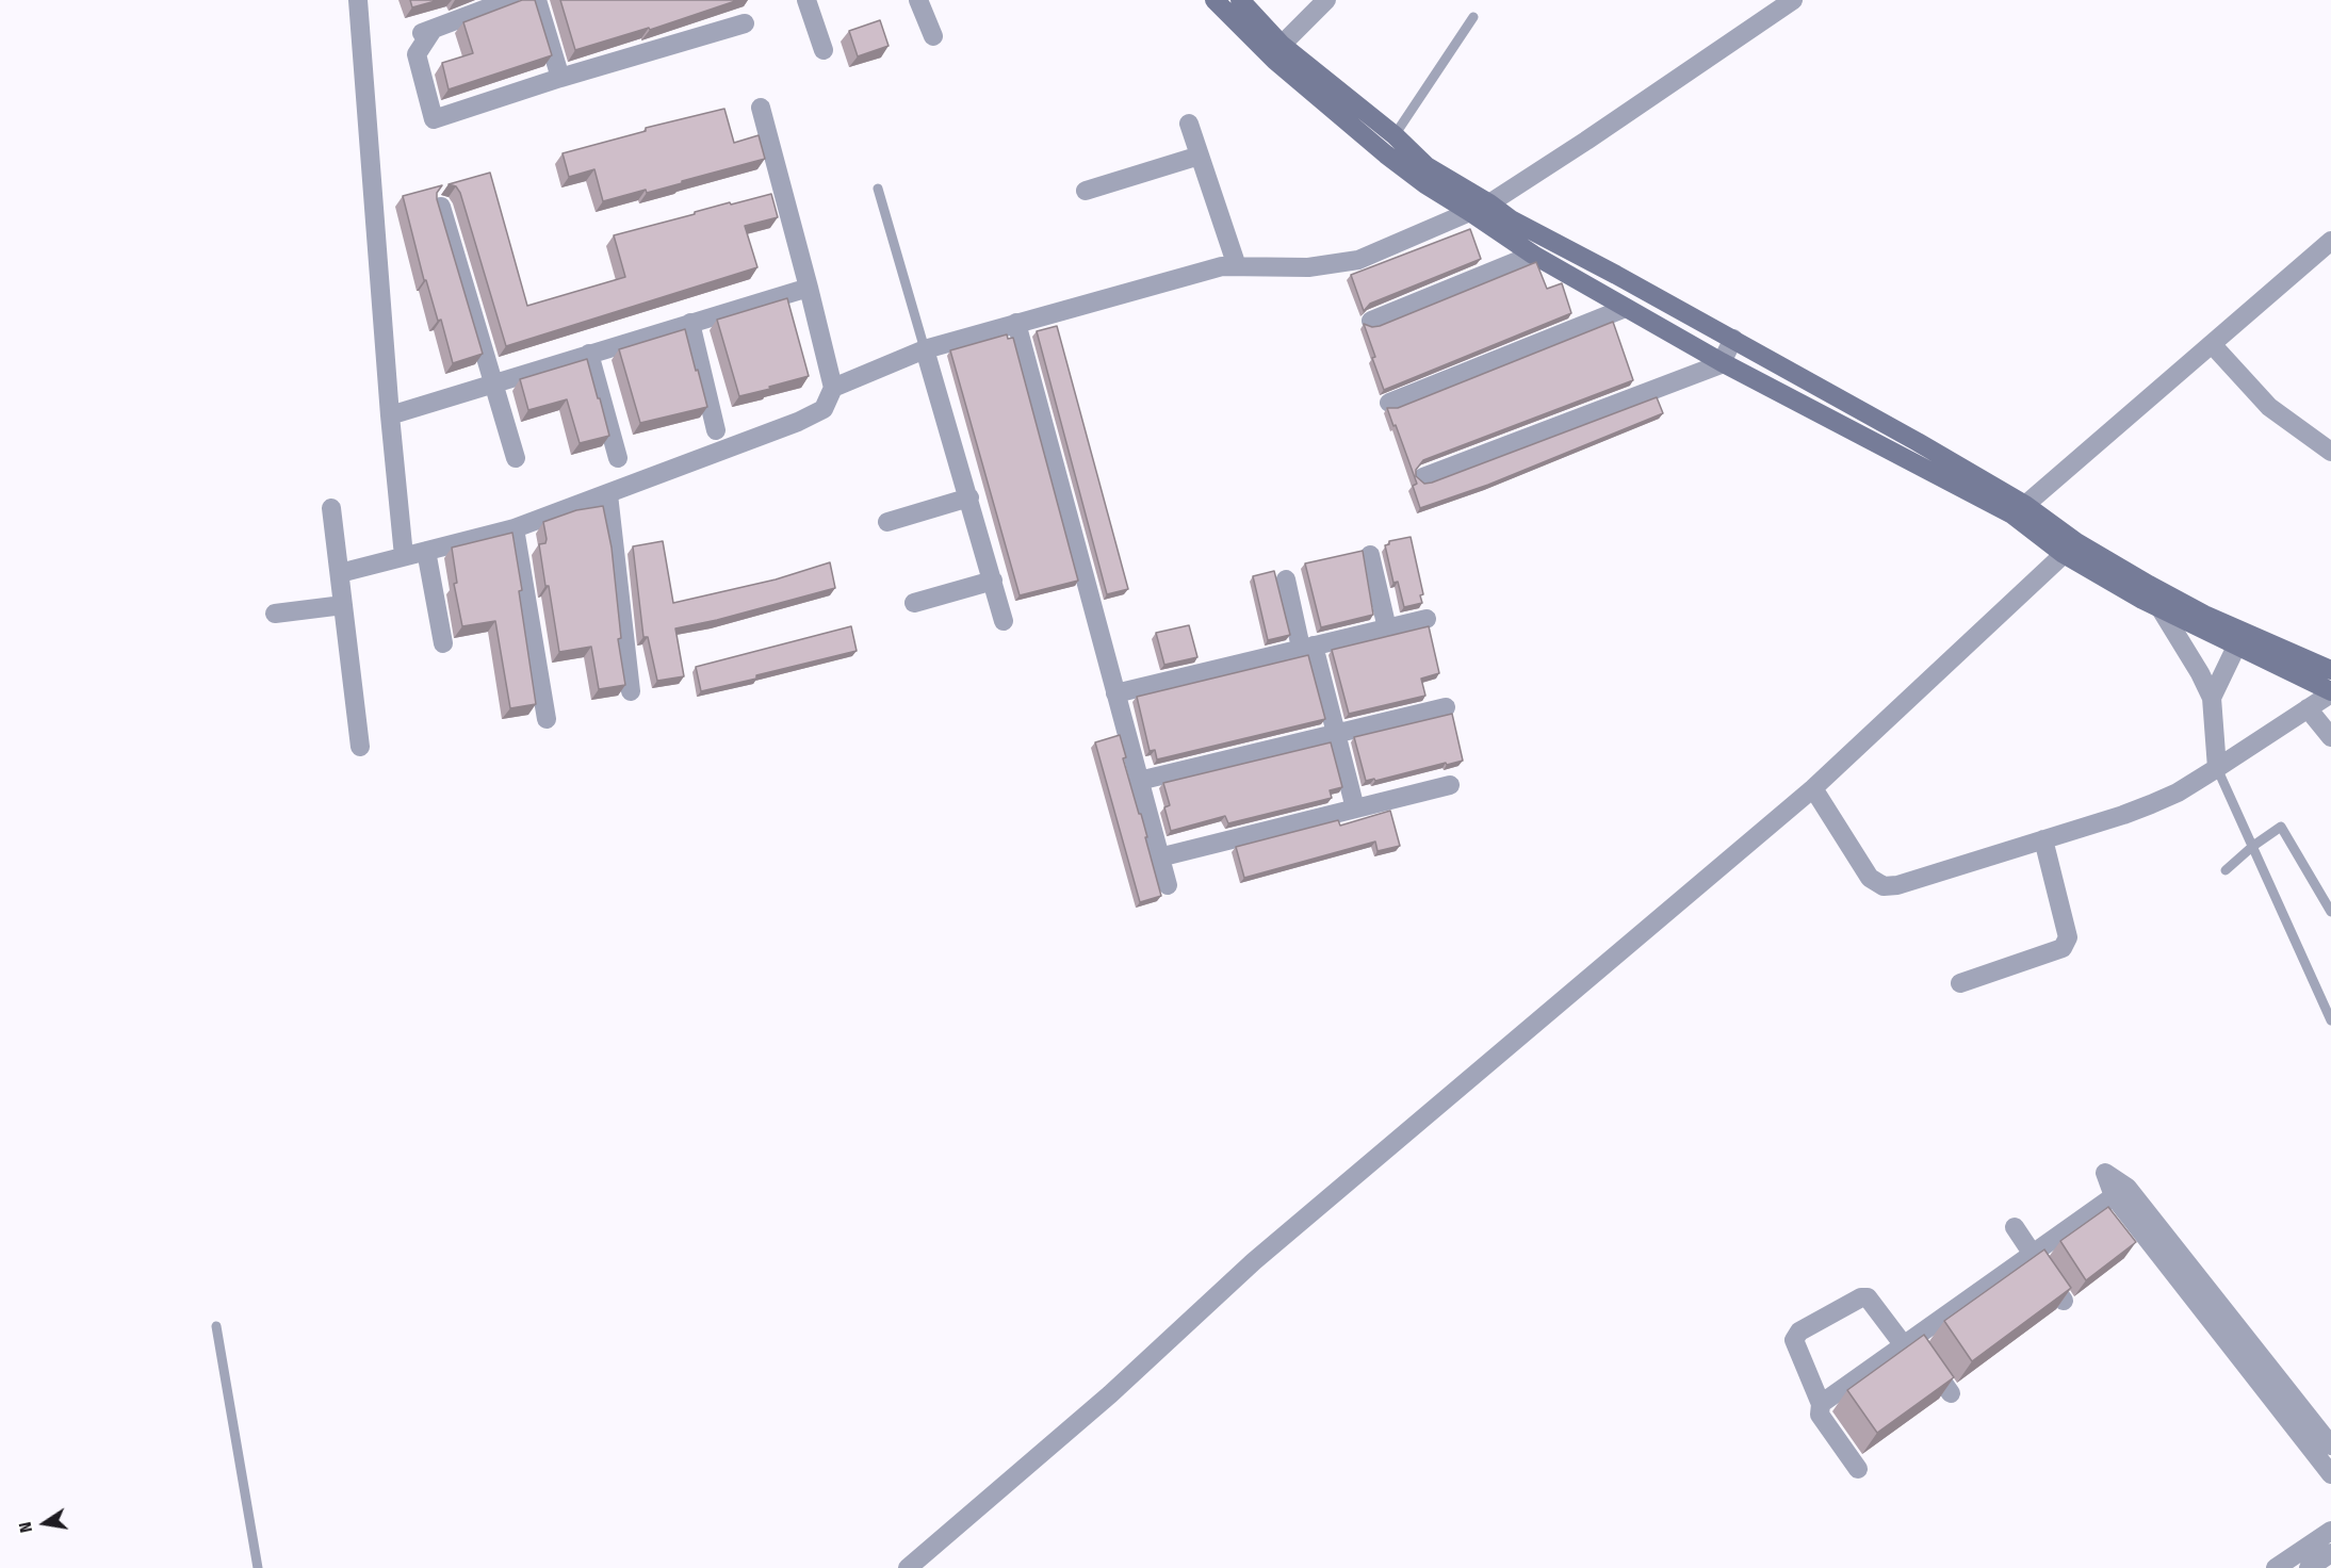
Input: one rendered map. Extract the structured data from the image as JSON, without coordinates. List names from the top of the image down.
{
  "north": "left"
}
